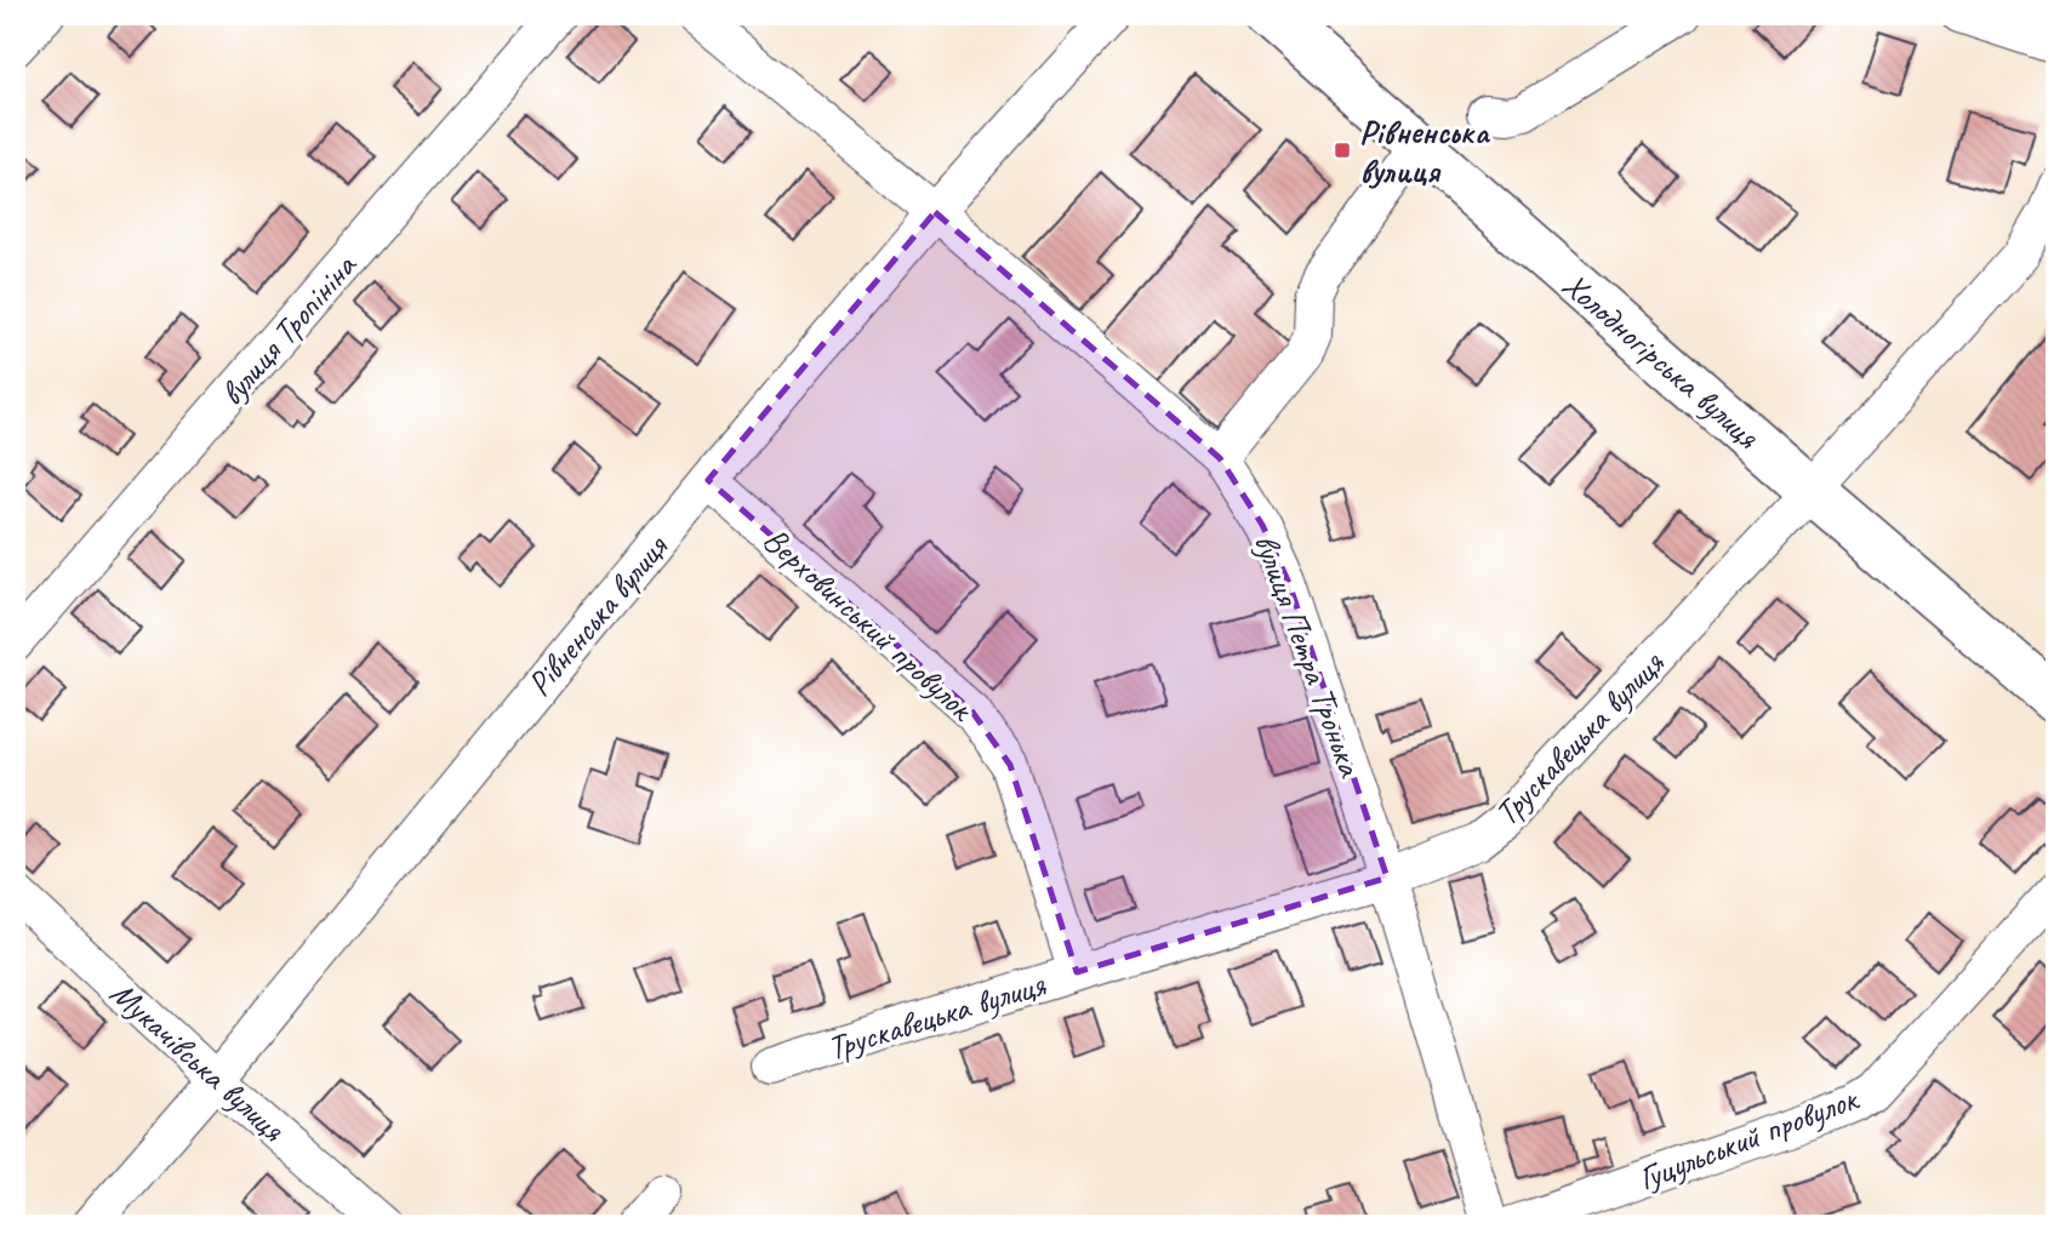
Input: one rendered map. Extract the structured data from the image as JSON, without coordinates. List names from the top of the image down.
{
  "streets": {
    "main road": ["Холодногірська вулиця"],
    "street": [
      "вулиця Тропініна",
      "Рівненська вулиця",
      "Верховинський провулок",
      "вулиця Петра Тронька",
      "Трускавецька вулиця",
      "Мукачівська вулиця",
      "Гуцульський провулок"
    ]
  },
  "crossings": [
    ["Холодногірська вулиця", "Трускавецька вулиця"],
    ["Рівненська вулиця", "Верховинський провулок"],
    ["Рівненська вулиця", "вулиця Петра Тронька"],
    ["Рівненська вулиця", "Мукачівська вулиця"],
    ["Верховинський провулок", "Трускавецька вулиця"],
    ["вулиця Петра Тронька", "Трускавецька вулиця"]
  ],
  "places": {
    "transit": ["Рівненська вулиця"]
  }
}
